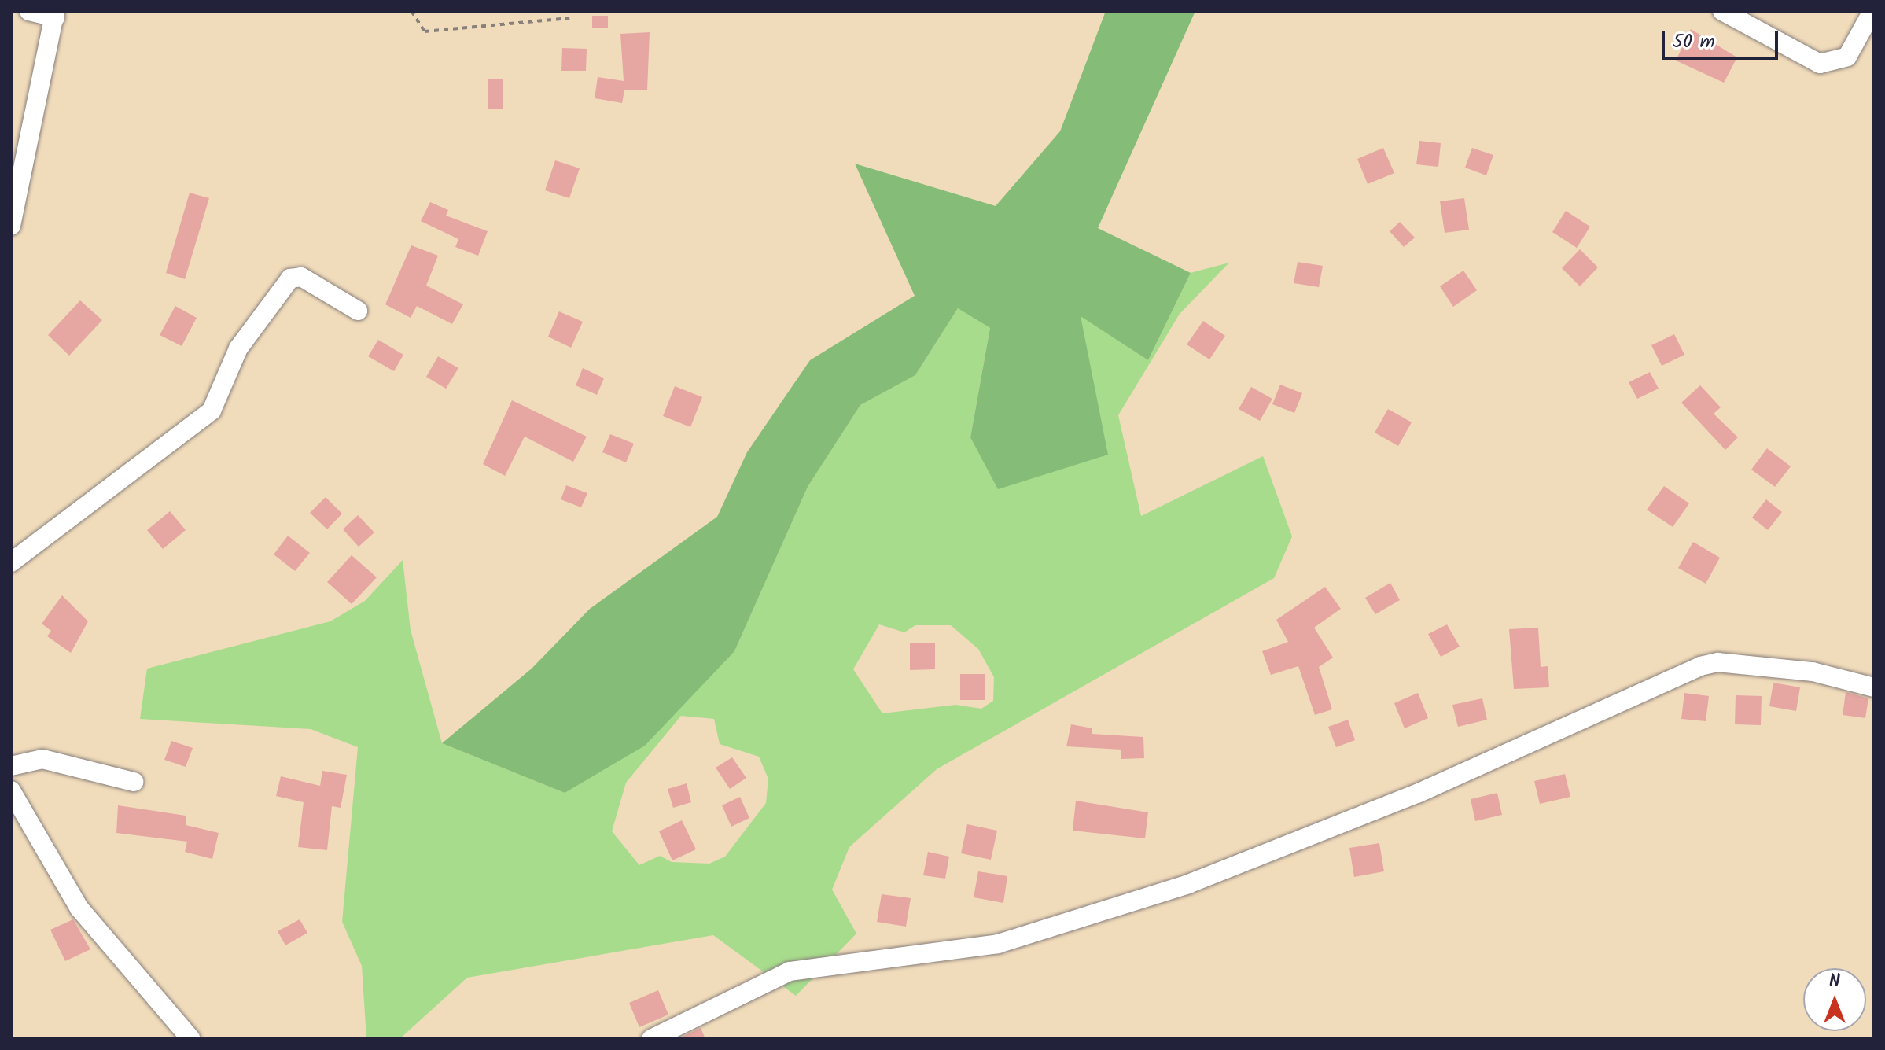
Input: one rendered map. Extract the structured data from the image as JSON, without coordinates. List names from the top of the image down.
{
  "scale_bar": "50 m",
  "north": "top"
}
